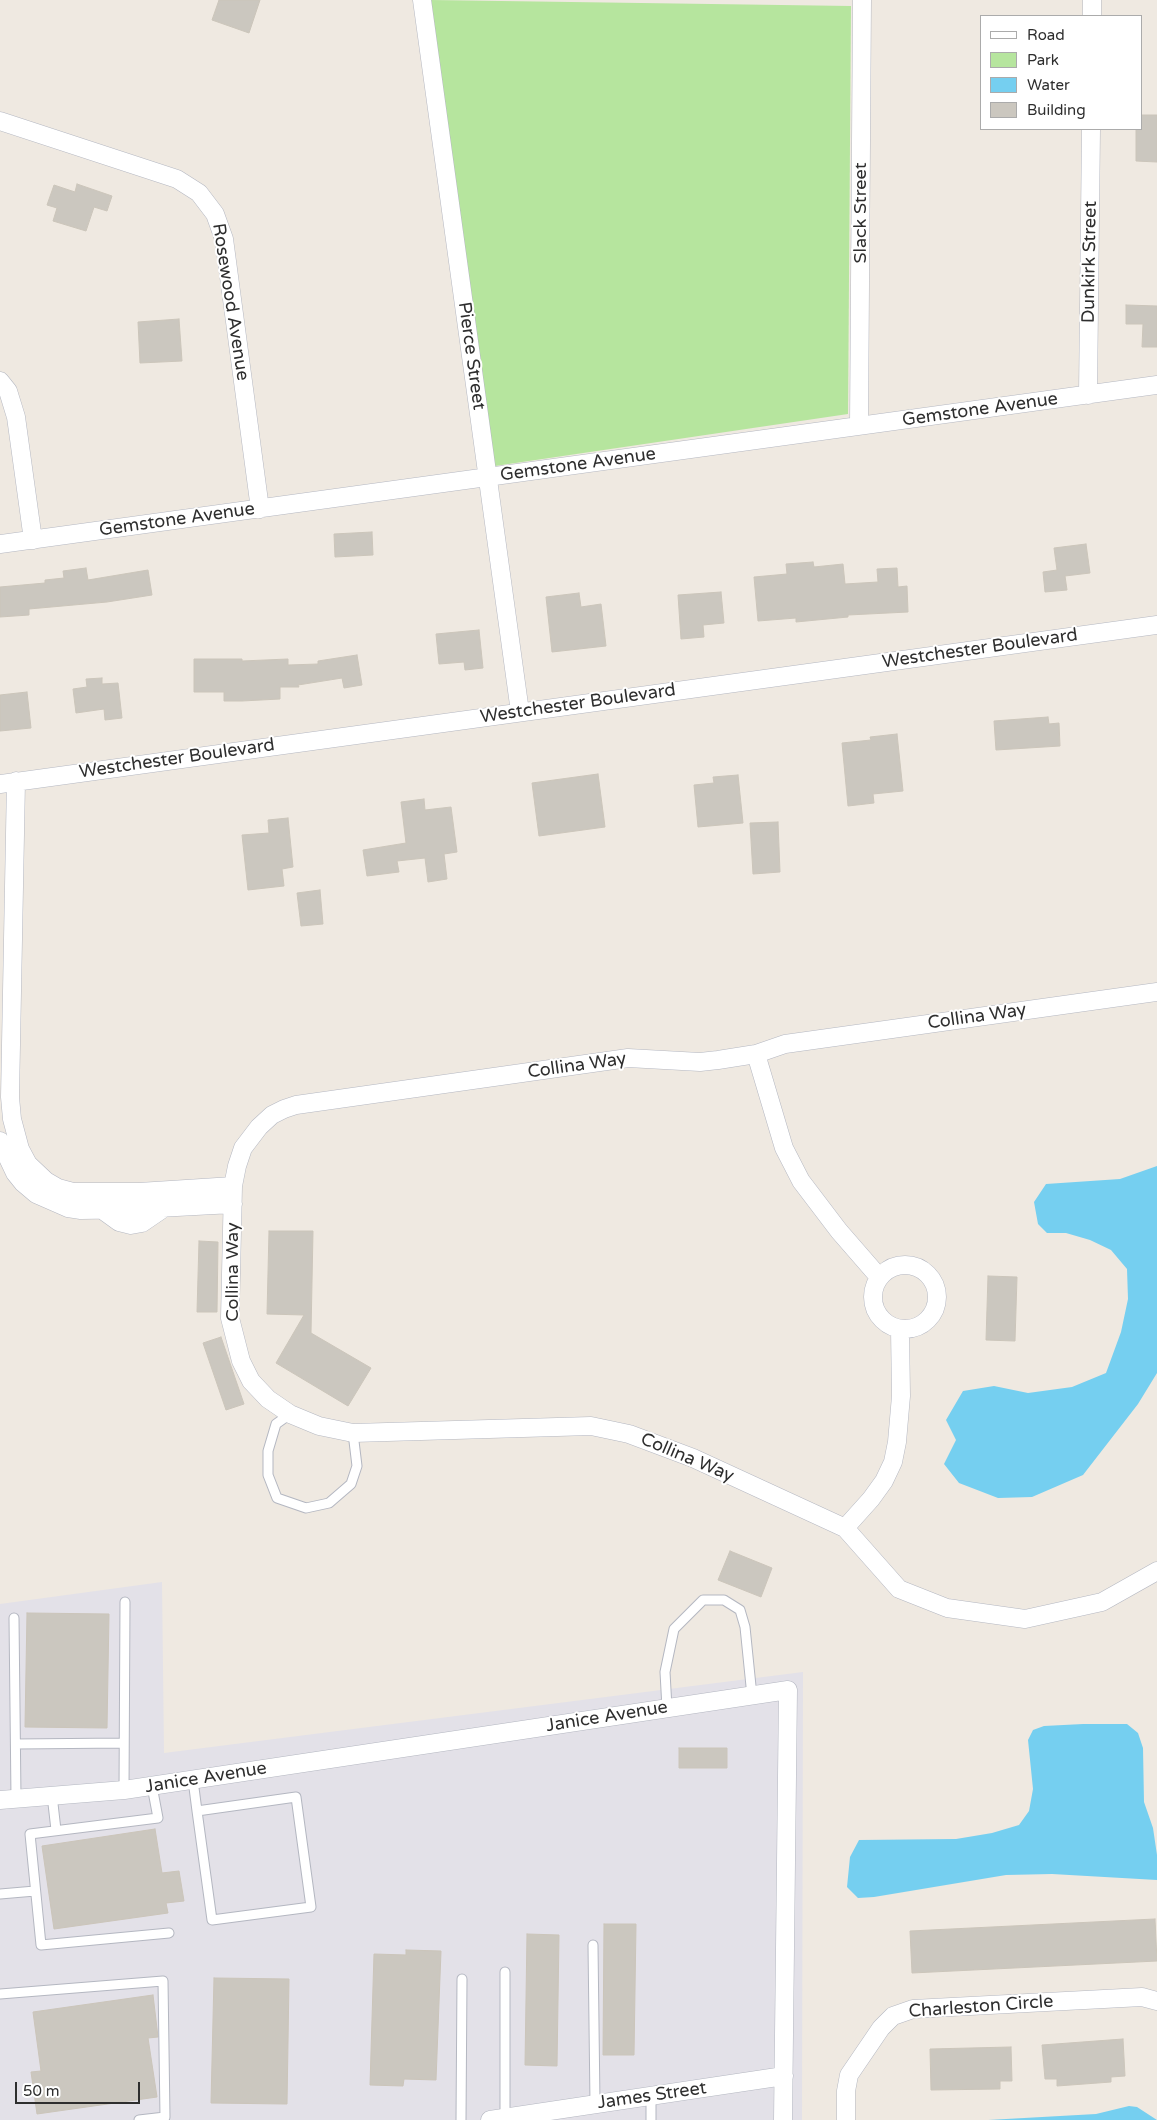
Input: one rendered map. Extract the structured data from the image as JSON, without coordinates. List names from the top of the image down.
{
  "streets": {
    "street": [
      "Slack Street",
      "Dunkirk Street",
      "Rosewood Avenue",
      "Pierce Street",
      "Gemstone Avenue",
      "Westchester Boulevard",
      "Collina Way",
      "Janice Avenue",
      "Charleston Circle",
      "James Street"
    ]
  },
  "crossings": [
    ["Slack Street", "Gemstone Avenue"],
    ["Dunkirk Street", "Gemstone Avenue"],
    ["Rosewood Avenue", "Gemstone Avenue"],
    ["Pierce Street", "Gemstone Avenue"],
    ["Pierce Street", "Westchester Boulevard"],
    ["Janice Avenue", "James Street"]
  ],
  "legend": [
    "Road",
    "Park",
    "Water",
    "Building"
  ],
  "scale_bar": "50 m"
}
